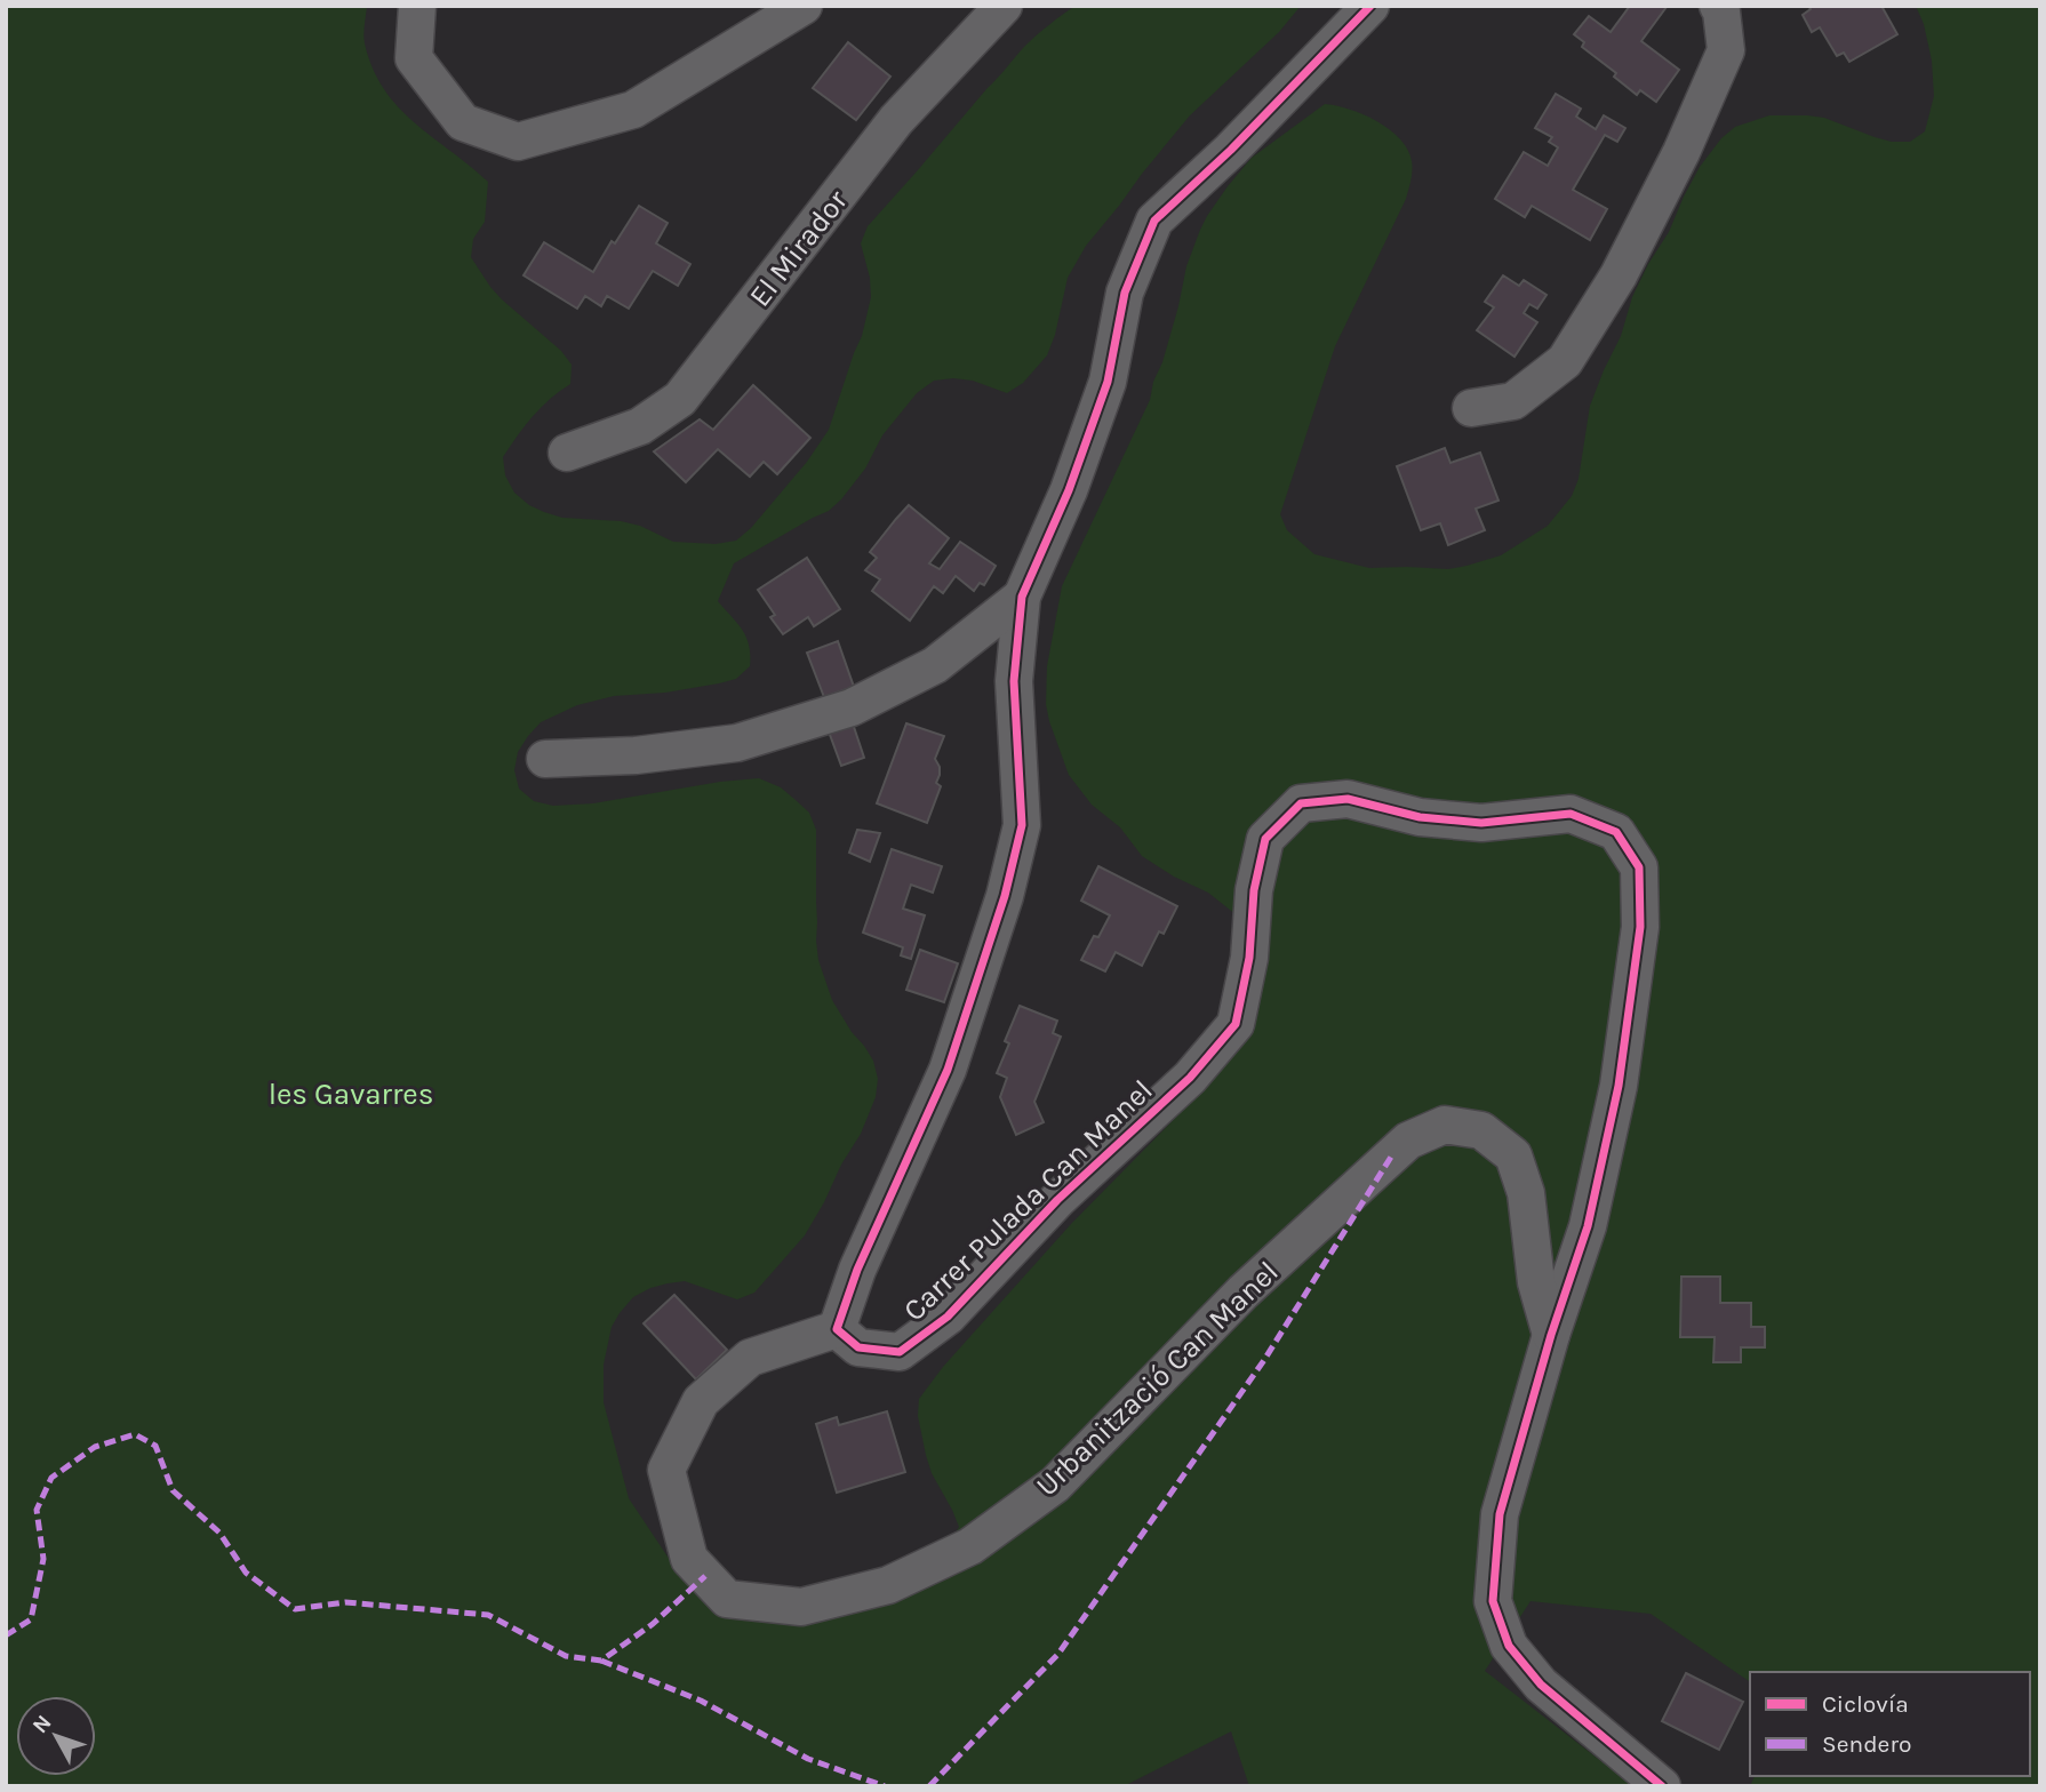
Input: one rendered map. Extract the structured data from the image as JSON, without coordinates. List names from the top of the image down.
{
  "streets": {
    "street": ["El Mirador", "Carrer Pulada Can Manel", "Urbanització Can Manel"]
  },
  "crossings": [
    ["Carrer Pulada Can Manel", "Urbanització Can Manel"]
  ],
  "parks": ["les Gavarres"],
  "legend": ["Ciclovía", "Sendero"],
  "north": "top left"
}
